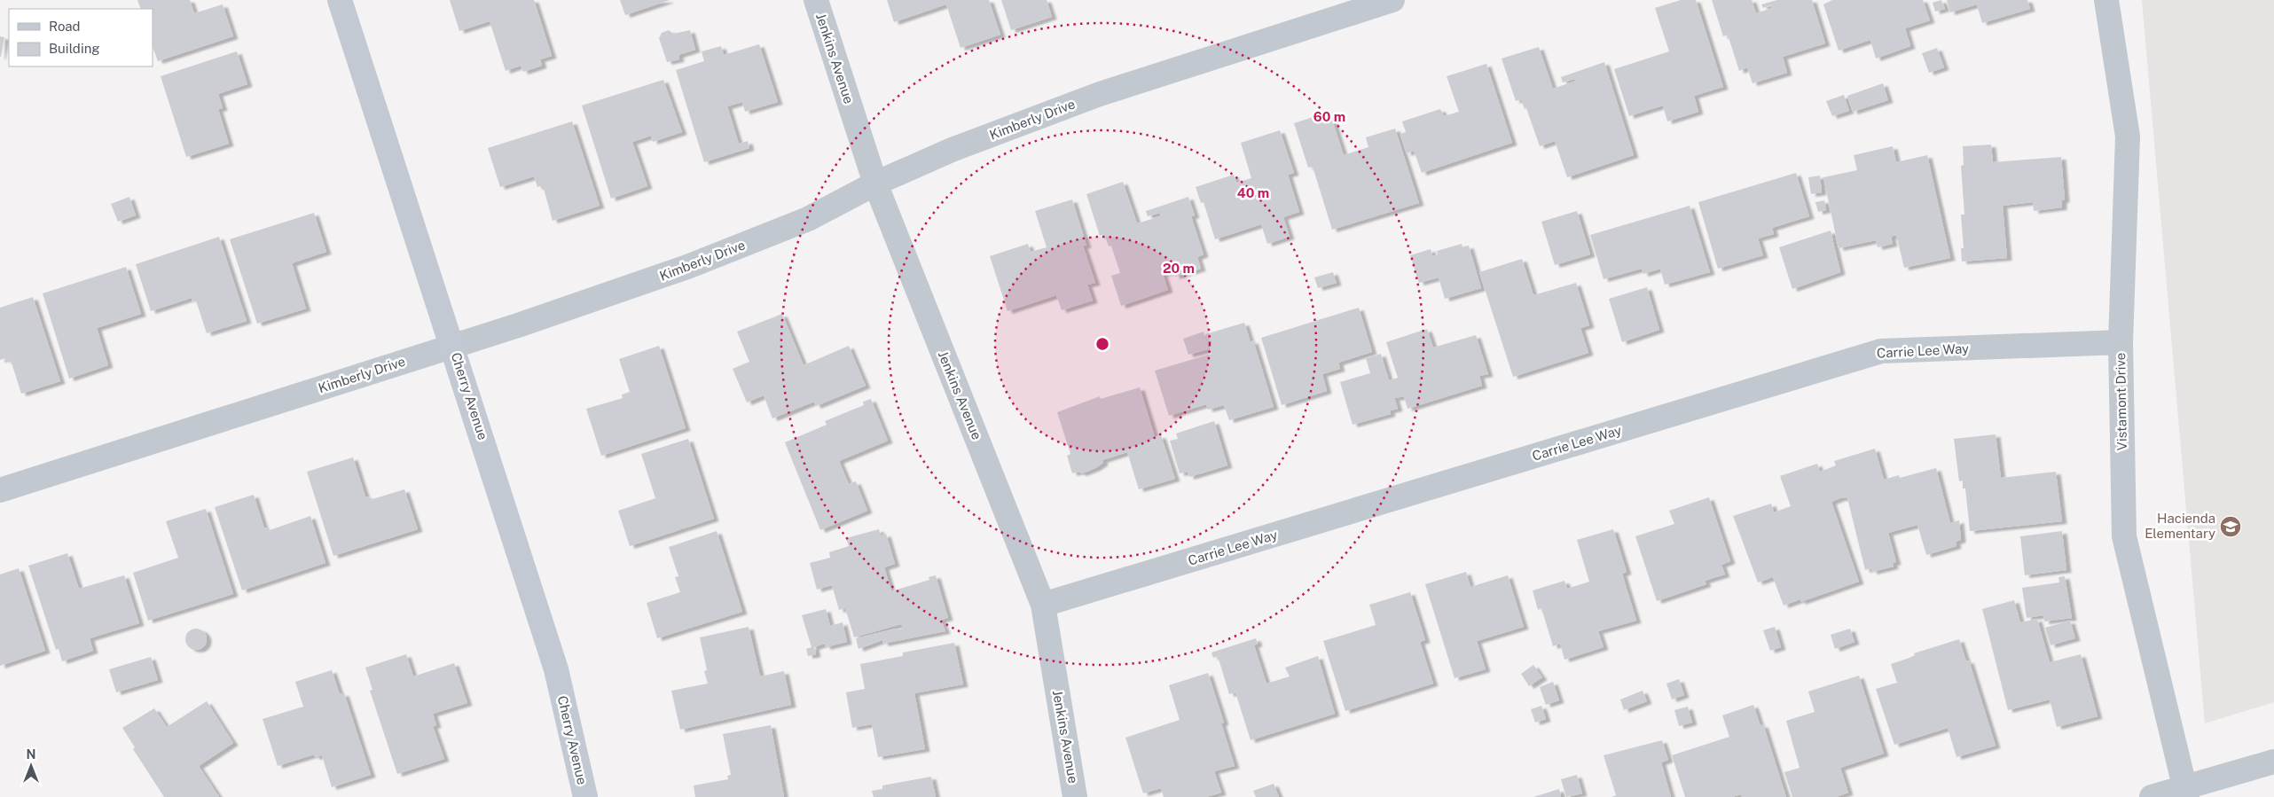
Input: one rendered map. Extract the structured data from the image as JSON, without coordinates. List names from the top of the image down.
{
  "streets": {
    "street": [
      "Jenkins Avenue",
      "Kimberly Drive",
      "Carrie Lee Way",
      "Cherry Avenue",
      "Vistamont Drive"
    ]
  },
  "crossings": [
    ["Jenkins Avenue", "Kimberly Drive"],
    ["Jenkins Avenue", "Carrie Lee Way"],
    ["Kimberly Drive", "Cherry Avenue"],
    ["Carrie Lee Way", "Vistamont Drive"]
  ],
  "places": {
    "school or university": ["Hacienda Elementary"]
  },
  "legend": ["Road", "Building"],
  "north": "top",
  "rings": ["60 m", "40 m", "20 m"]
}
